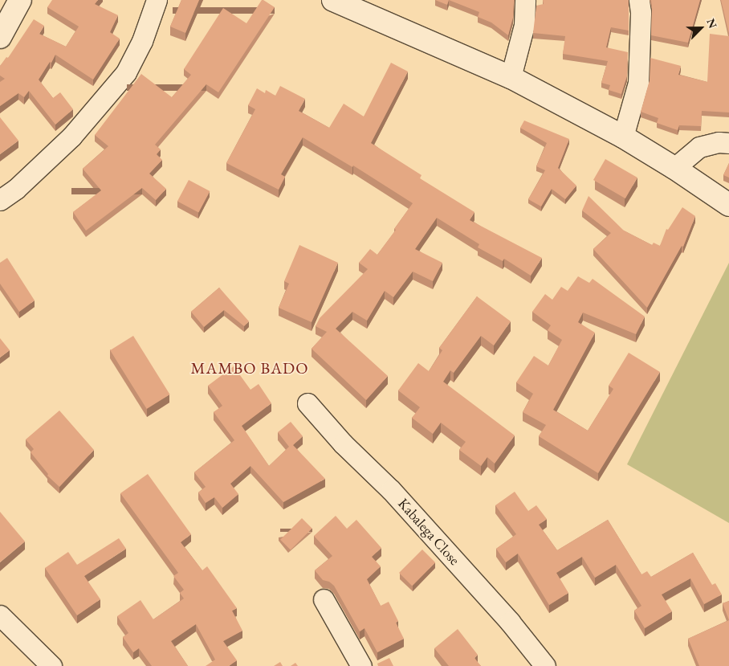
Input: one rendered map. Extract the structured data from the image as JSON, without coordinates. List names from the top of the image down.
{
  "streets": {
    "street": ["Kabalega Close"]
  },
  "districts": ["MAMBO BADO"],
  "north": "top right"
}
